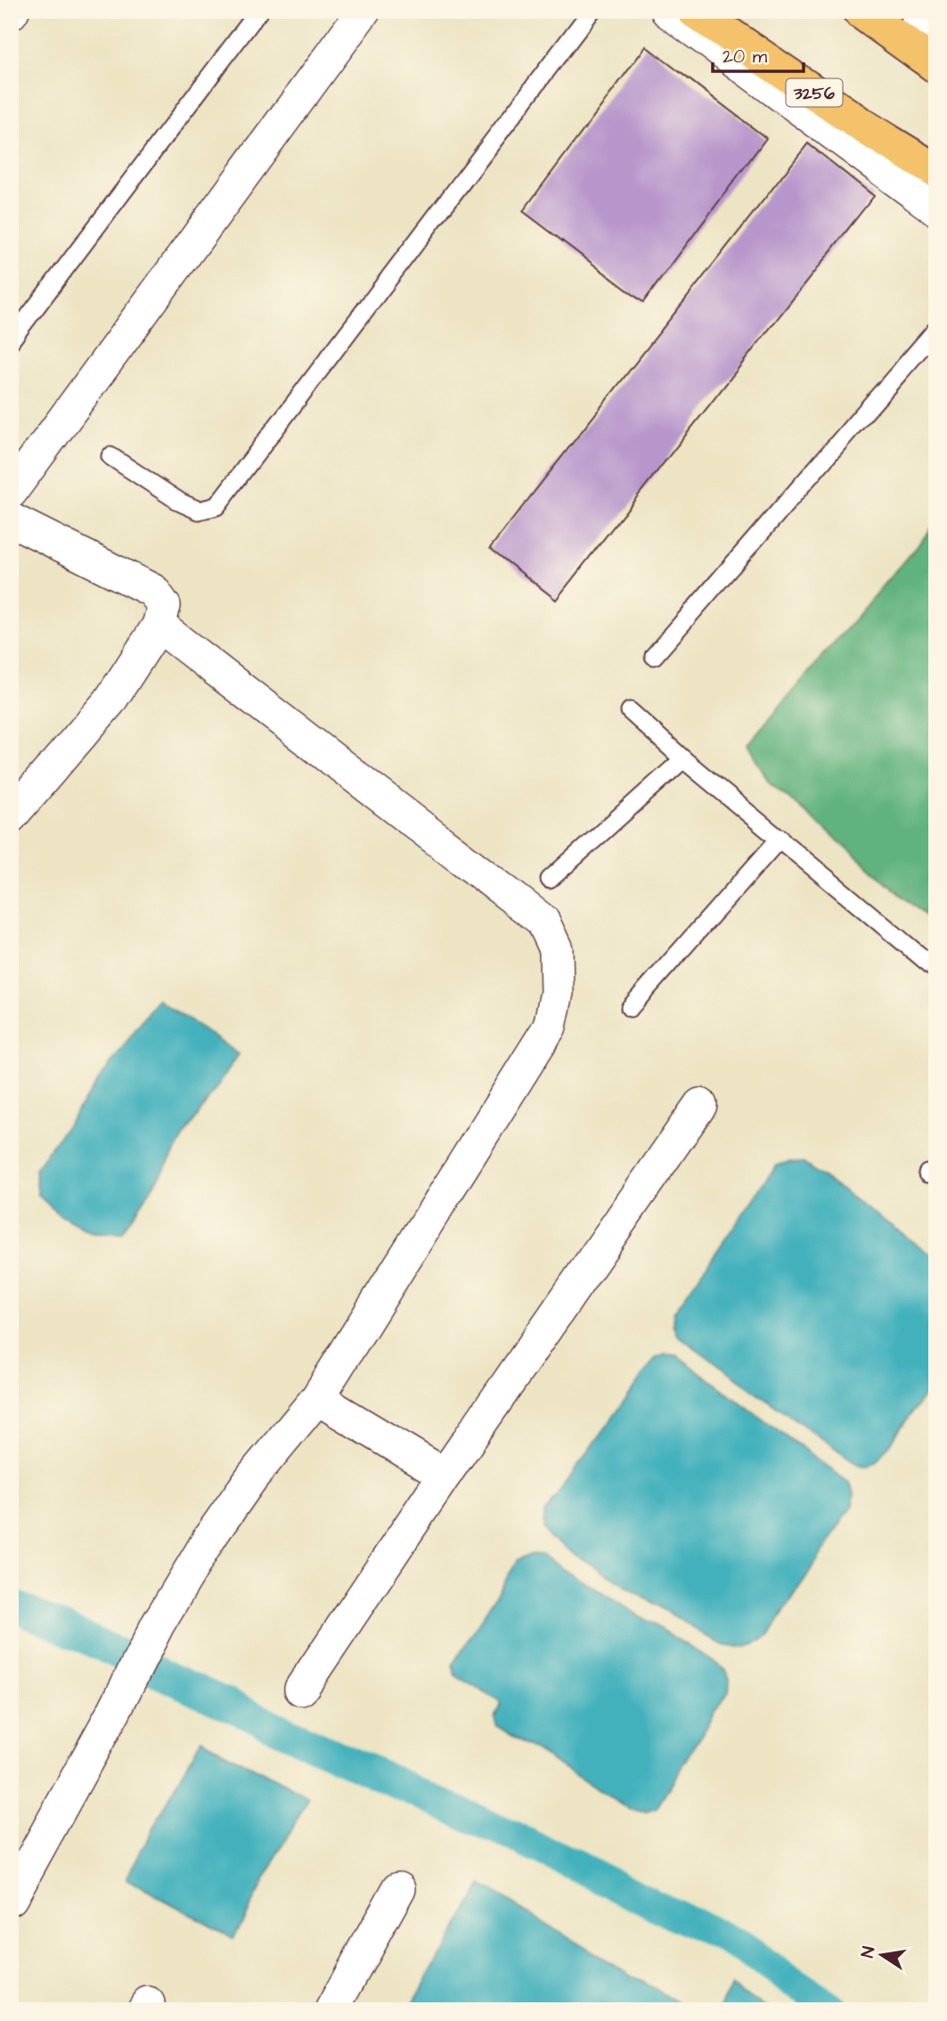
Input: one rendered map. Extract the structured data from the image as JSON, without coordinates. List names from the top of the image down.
{
  "streets": {
    "main road": ["3256"]
  },
  "scale_bar": "20 m",
  "north": "left"
}
